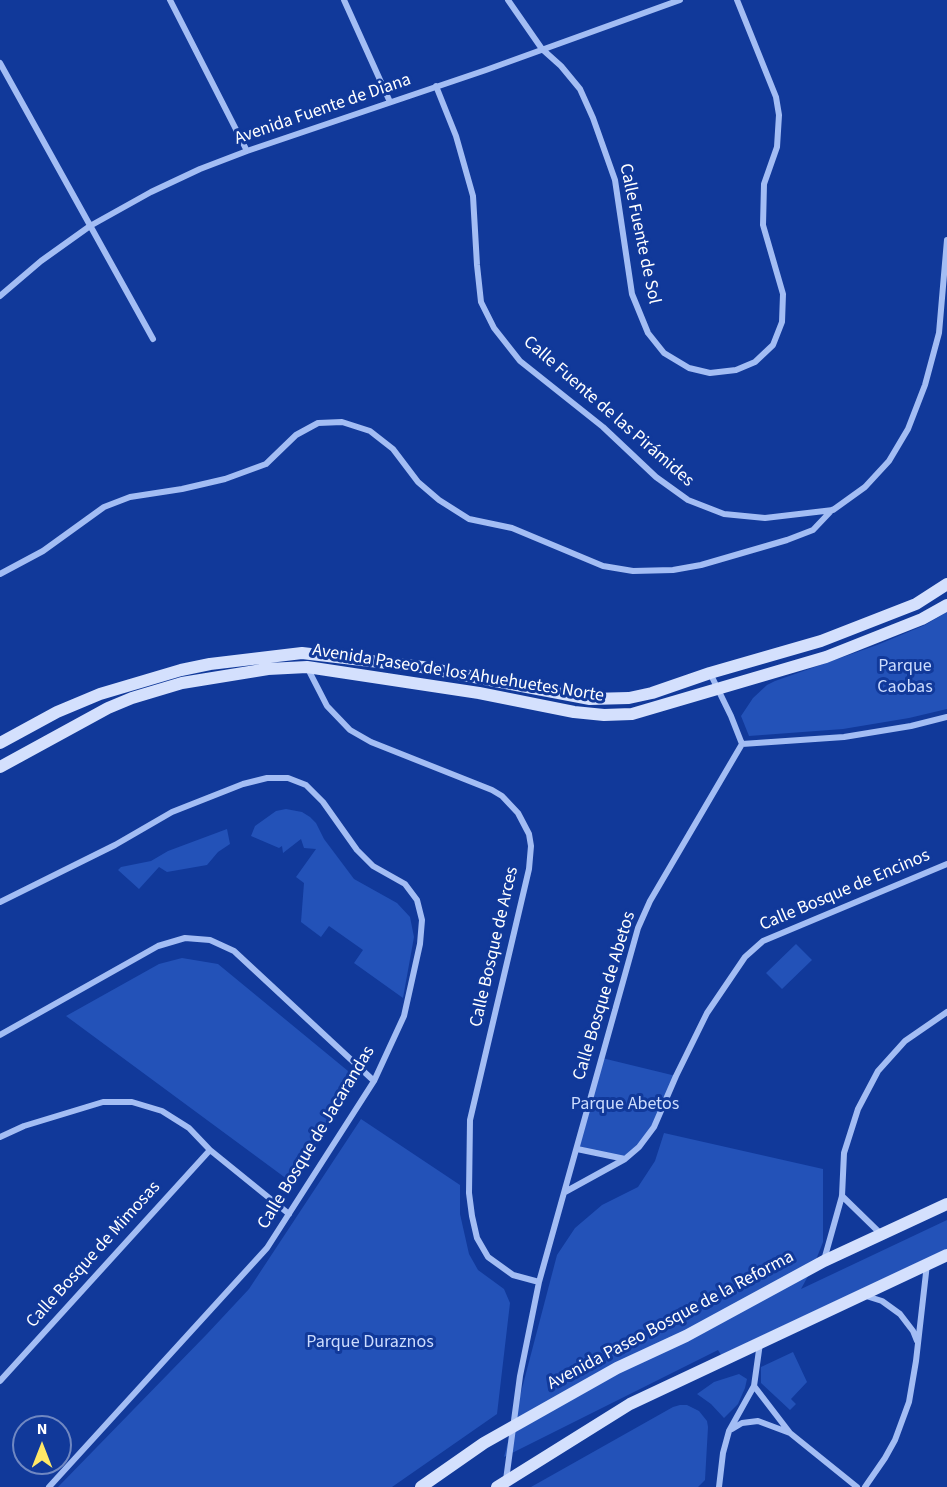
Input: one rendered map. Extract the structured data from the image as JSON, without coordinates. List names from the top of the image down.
{
  "streets": {
    "street": [
      "Avenida Fuente de Diana",
      "Calle Fuente de Sol",
      "Calle Fuente de las Pirámides",
      "Avenida Paseo de los Ahuehuetes Norte",
      "Calle Bosque de Encinos",
      "Calle Bosque de Arces",
      "Calle Bosque de Abetos",
      "Calle Bosque de Jacarandas",
      "Calle Bosque de Mimosas",
      "Avenida Paseo Bosque de la Reforma"
    ]
  },
  "crossings": [
    ["Avenida Fuente de Diana", "Calle Fuente de Sol"],
    ["Avenida Fuente de Diana", "Calle Fuente de las Pirámides"],
    ["Avenida Paseo de los Ahuehuetes Norte", "Calle Bosque de Arces"],
    ["Calle Bosque de Encinos", "Calle Bosque de Abetos"],
    ["Calle Bosque de Arces", "Calle Bosque de Abetos"]
  ],
  "parks": ["Parque Caobas", "Parque Abetos", "Parque Duraznos"],
  "north": "top"
}
